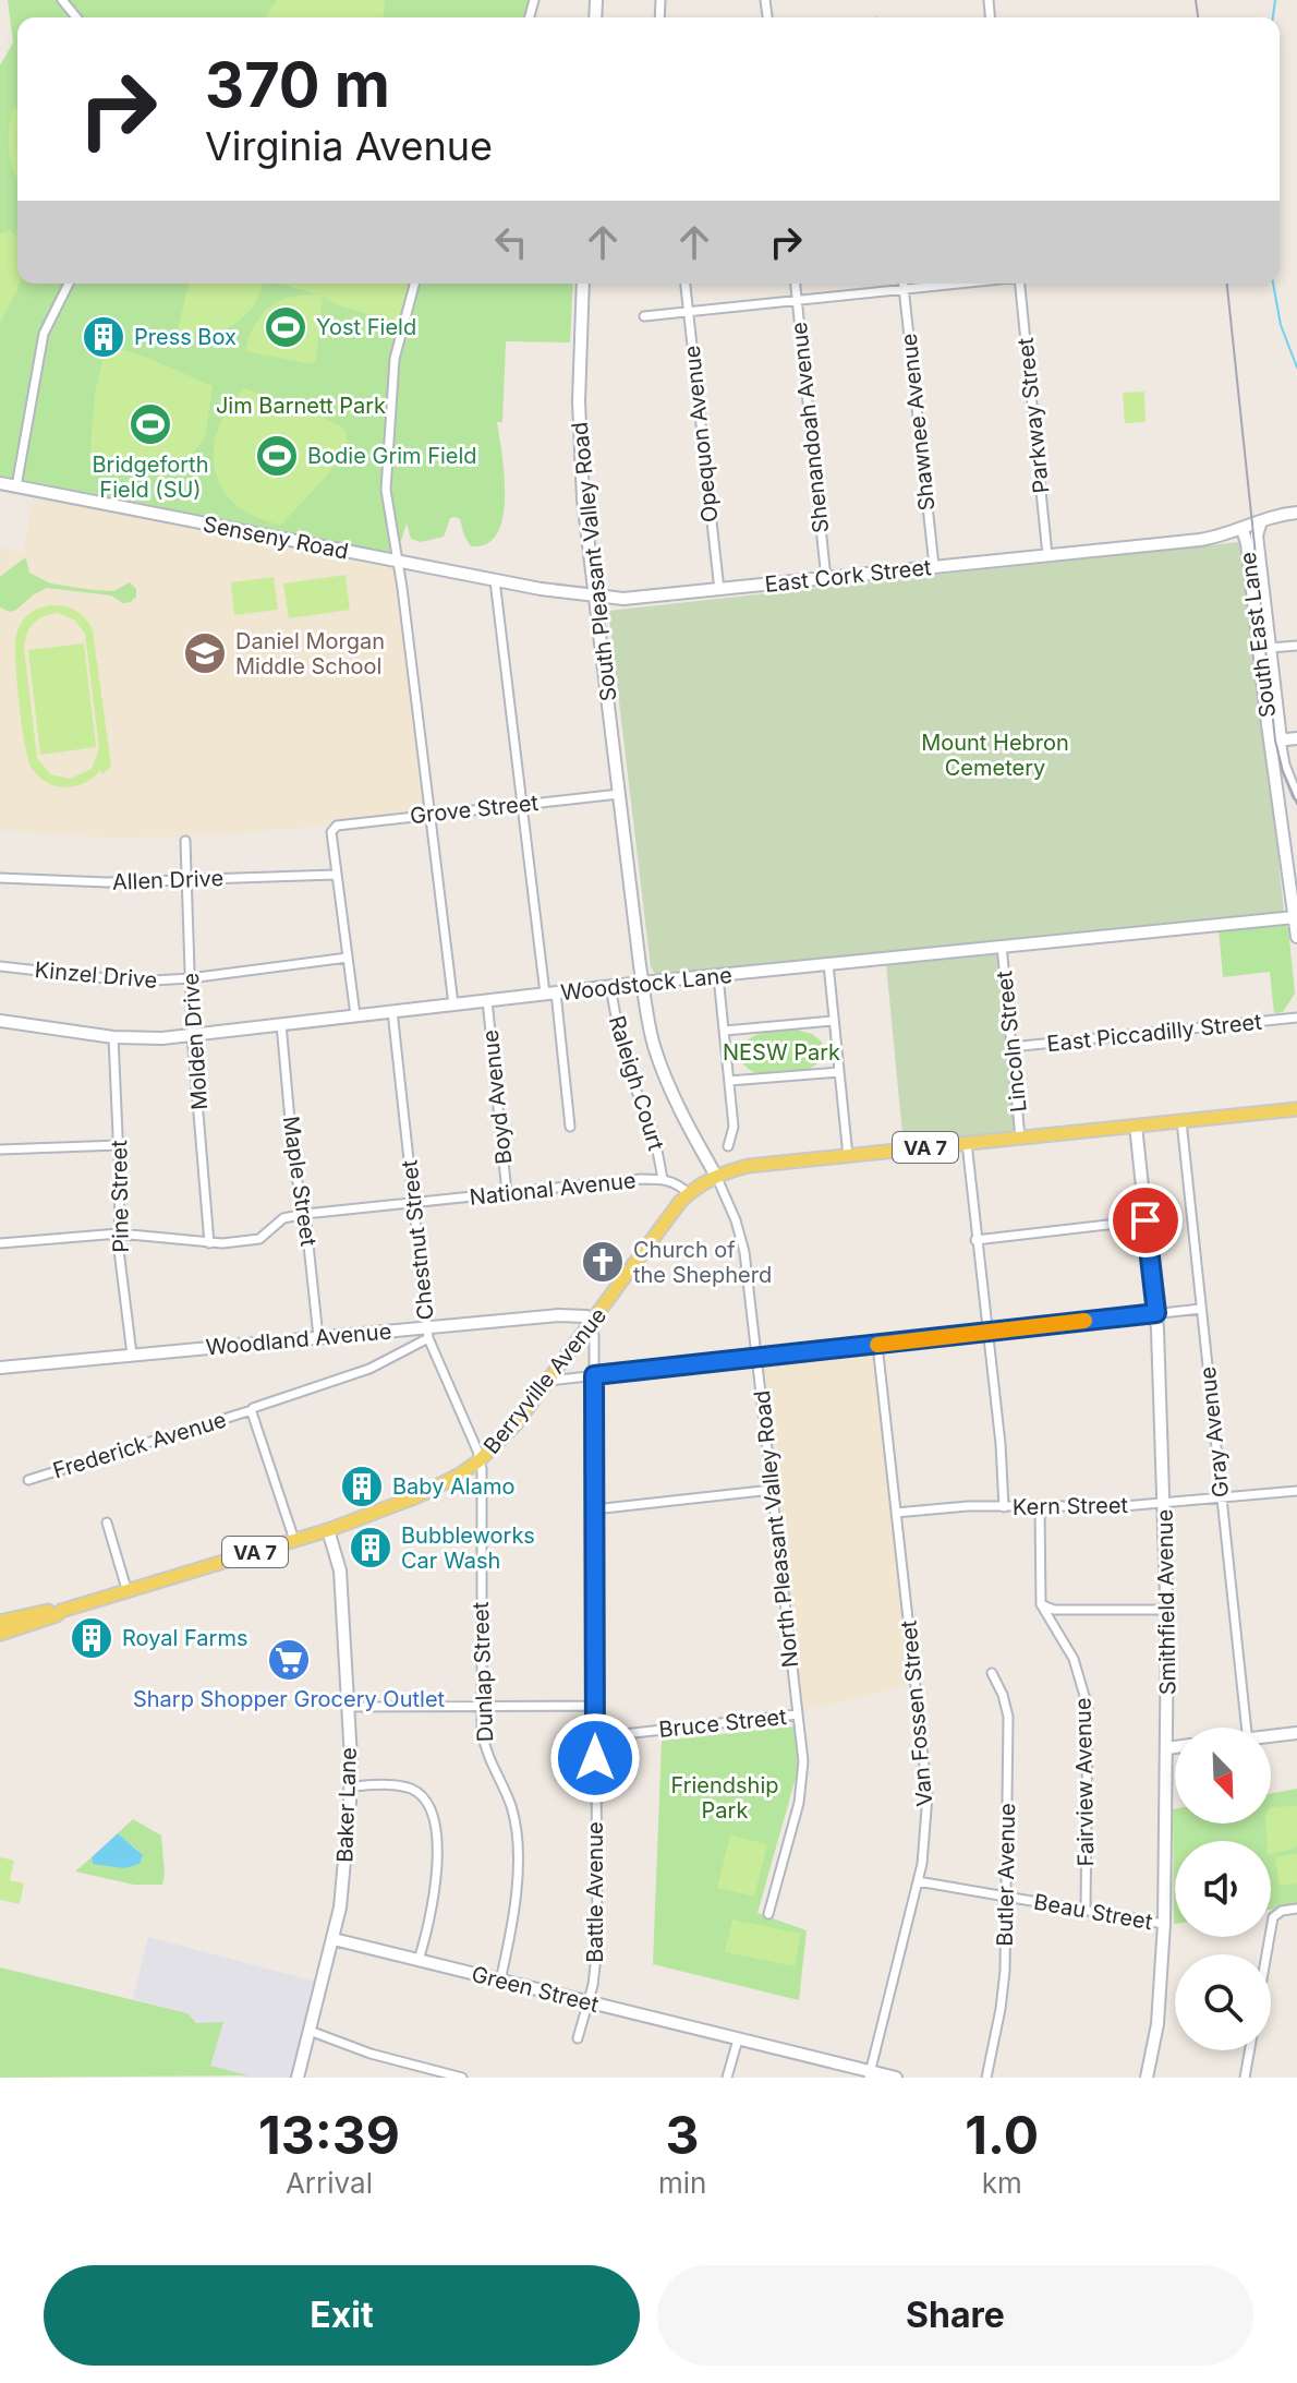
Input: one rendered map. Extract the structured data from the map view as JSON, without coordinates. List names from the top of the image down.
{
  "streets": {
    "main road": ["VA 7", "Berryville Avenue"],
    "street": [
      "Parkway Street",
      "Shawnee Avenue",
      "Shenandoah Avenue",
      "Opequon Avenue",
      "Senseny Road",
      "South Pleasant Valley Road",
      "East Cork Street",
      "South East Lane",
      "Grove Street",
      "Allen Drive",
      "Kinzel Drive",
      "Woodstock Lane",
      "East Piccadilly Street",
      "Molden Drive",
      "Lincoln Street",
      "Raleigh Court",
      "Boyd Avenue",
      "Maple Street",
      "National Avenue",
      "Pine Street",
      "Chestnut Street",
      "Woodland Avenue",
      "Gray Avenue",
      "Frederick Avenue",
      "Kern Street",
      "North Pleasant Valley Road",
      "Smithfield Avenue",
      "Dunlap Street",
      "Van Fossen Street",
      "Bruce Street",
      "Fairview Avenue",
      "Baker Lane",
      "Butler Avenue",
      "Battle Avenue",
      "Beau Street",
      "Green Street"
    ]
  },
  "crossings": [
    ["Parkway Street", "East Cork Street"],
    ["Shawnee Avenue", "East Cork Street"],
    ["Shenandoah Avenue", "East Cork Street"],
    ["Opequon Avenue", "East Cork Street"],
    ["Senseny Road", "East Cork Street"],
    ["South Pleasant Valley Road", "East Cork Street"],
    ["South Pleasant Valley Road", "Grove Street"],
    ["South Pleasant Valley Road", "North Pleasant Valley Road"],
    ["East Cork Street", "South East Lane"],
    ["Grove Street", "Allen Drive"],
    ["Grove Street", "North Pleasant Valley Road"],
    ["Allen Drive", "Molden Drive"],
    ["Kinzel Drive", "Molden Drive"],
    ["Woodstock Lane", "Molden Drive"],
    ["Woodstock Lane", "Lincoln Street"],
    ["Woodstock Lane", "Raleigh Court"],
    ["Woodstock Lane", "Boyd Avenue"],
    ["Woodstock Lane", "Maple Street"],
    ["Woodstock Lane", "Pine Street"],
    ["Woodstock Lane", "Chestnut Street"],
    ["Woodstock Lane", "North Pleasant Valley Road"],
    ["East Piccadilly Street", "Lincoln Street"],
    ["Molden Drive", "National Avenue"],
    ["Lincoln Street", "VA 7"],
    ["Raleigh Court", "National Avenue"],
    ["Boyd Avenue", "National Avenue"],
    ["VA 7", "National Avenue"],
    ["VA 7", "Berryville Avenue"],
    ["VA 7", "Gray Avenue"],
    ["VA 7", "North Pleasant Valley Road"],
    ["VA 7", "Smithfield Avenue"],
    ["Maple Street", "National Avenue"],
    ["Maple Street", "Woodland Avenue"],
    ["National Avenue", "Pine Street"],
    ["National Avenue", "Chestnut Street"],
    ["National Avenue", "Berryville Avenue"],
    ["Pine Street", "Woodland Avenue"],
    ["Chestnut Street", "Woodland Avenue"],
    ["Chestnut Street", "Berryville Avenue"],
    ["Chestnut Street", "Dunlap Street"],
    ["Woodland Avenue", "Berryville Avenue"],
    ["Woodland Avenue", "Battle Avenue"],
    ["Berryville Avenue", "Dunlap Street"],
    ["Berryville Avenue", "Baker Lane"],
    ["Berryville Avenue", "Battle Avenue"],
    ["Gray Avenue", "Kern Street"],
    ["Kern Street", "Smithfield Avenue"],
    ["Kern Street", "Van Fossen Street"],
    ["North Pleasant Valley Road", "Bruce Street"],
    ["Smithfield Avenue", "Beau Street"],
    ["Dunlap Street", "Green Street"],
    ["Van Fossen Street", "Beau Street"],
    ["Van Fossen Street", "Green Street"],
    ["Bruce Street", "Battle Avenue"],
    ["Fairview Avenue", "Beau Street"],
    ["Baker Lane", "Green Street"],
    ["Butler Avenue", "Beau Street"],
    ["Battle Avenue", "Green Street"]
  ],
  "parks": [
    "Jim Barnett Park",
    "Mount Hebron Cemetery",
    "NESW Park",
    "Friendship Park"
  ],
  "places": {
    "sports": ["Yost Field", "Bridgeforth Field (SU)", "Bodie Grim Field"],
    "building": [
      "Press Box",
      "Baby Alamo",
      "Bubbleworks Car Wash",
      "Royal Farms"
    ],
    "school or university": ["Daniel Morgan Middle School"],
    "church": ["Church of the Shepherd"],
    "supermarket": ["Sharp Shopper Grocery Outlet"]
  },
  "north": "bottom right",
  "page": {
    "turn": ["370 m", "Virginia Avenue"],
    "eta": [
      "13:39",
      "Arrival",
      "3",
      "min",
      "1.0",
      "km"
    ],
    "buttons": ["Exit", "Share"]
  }
}
